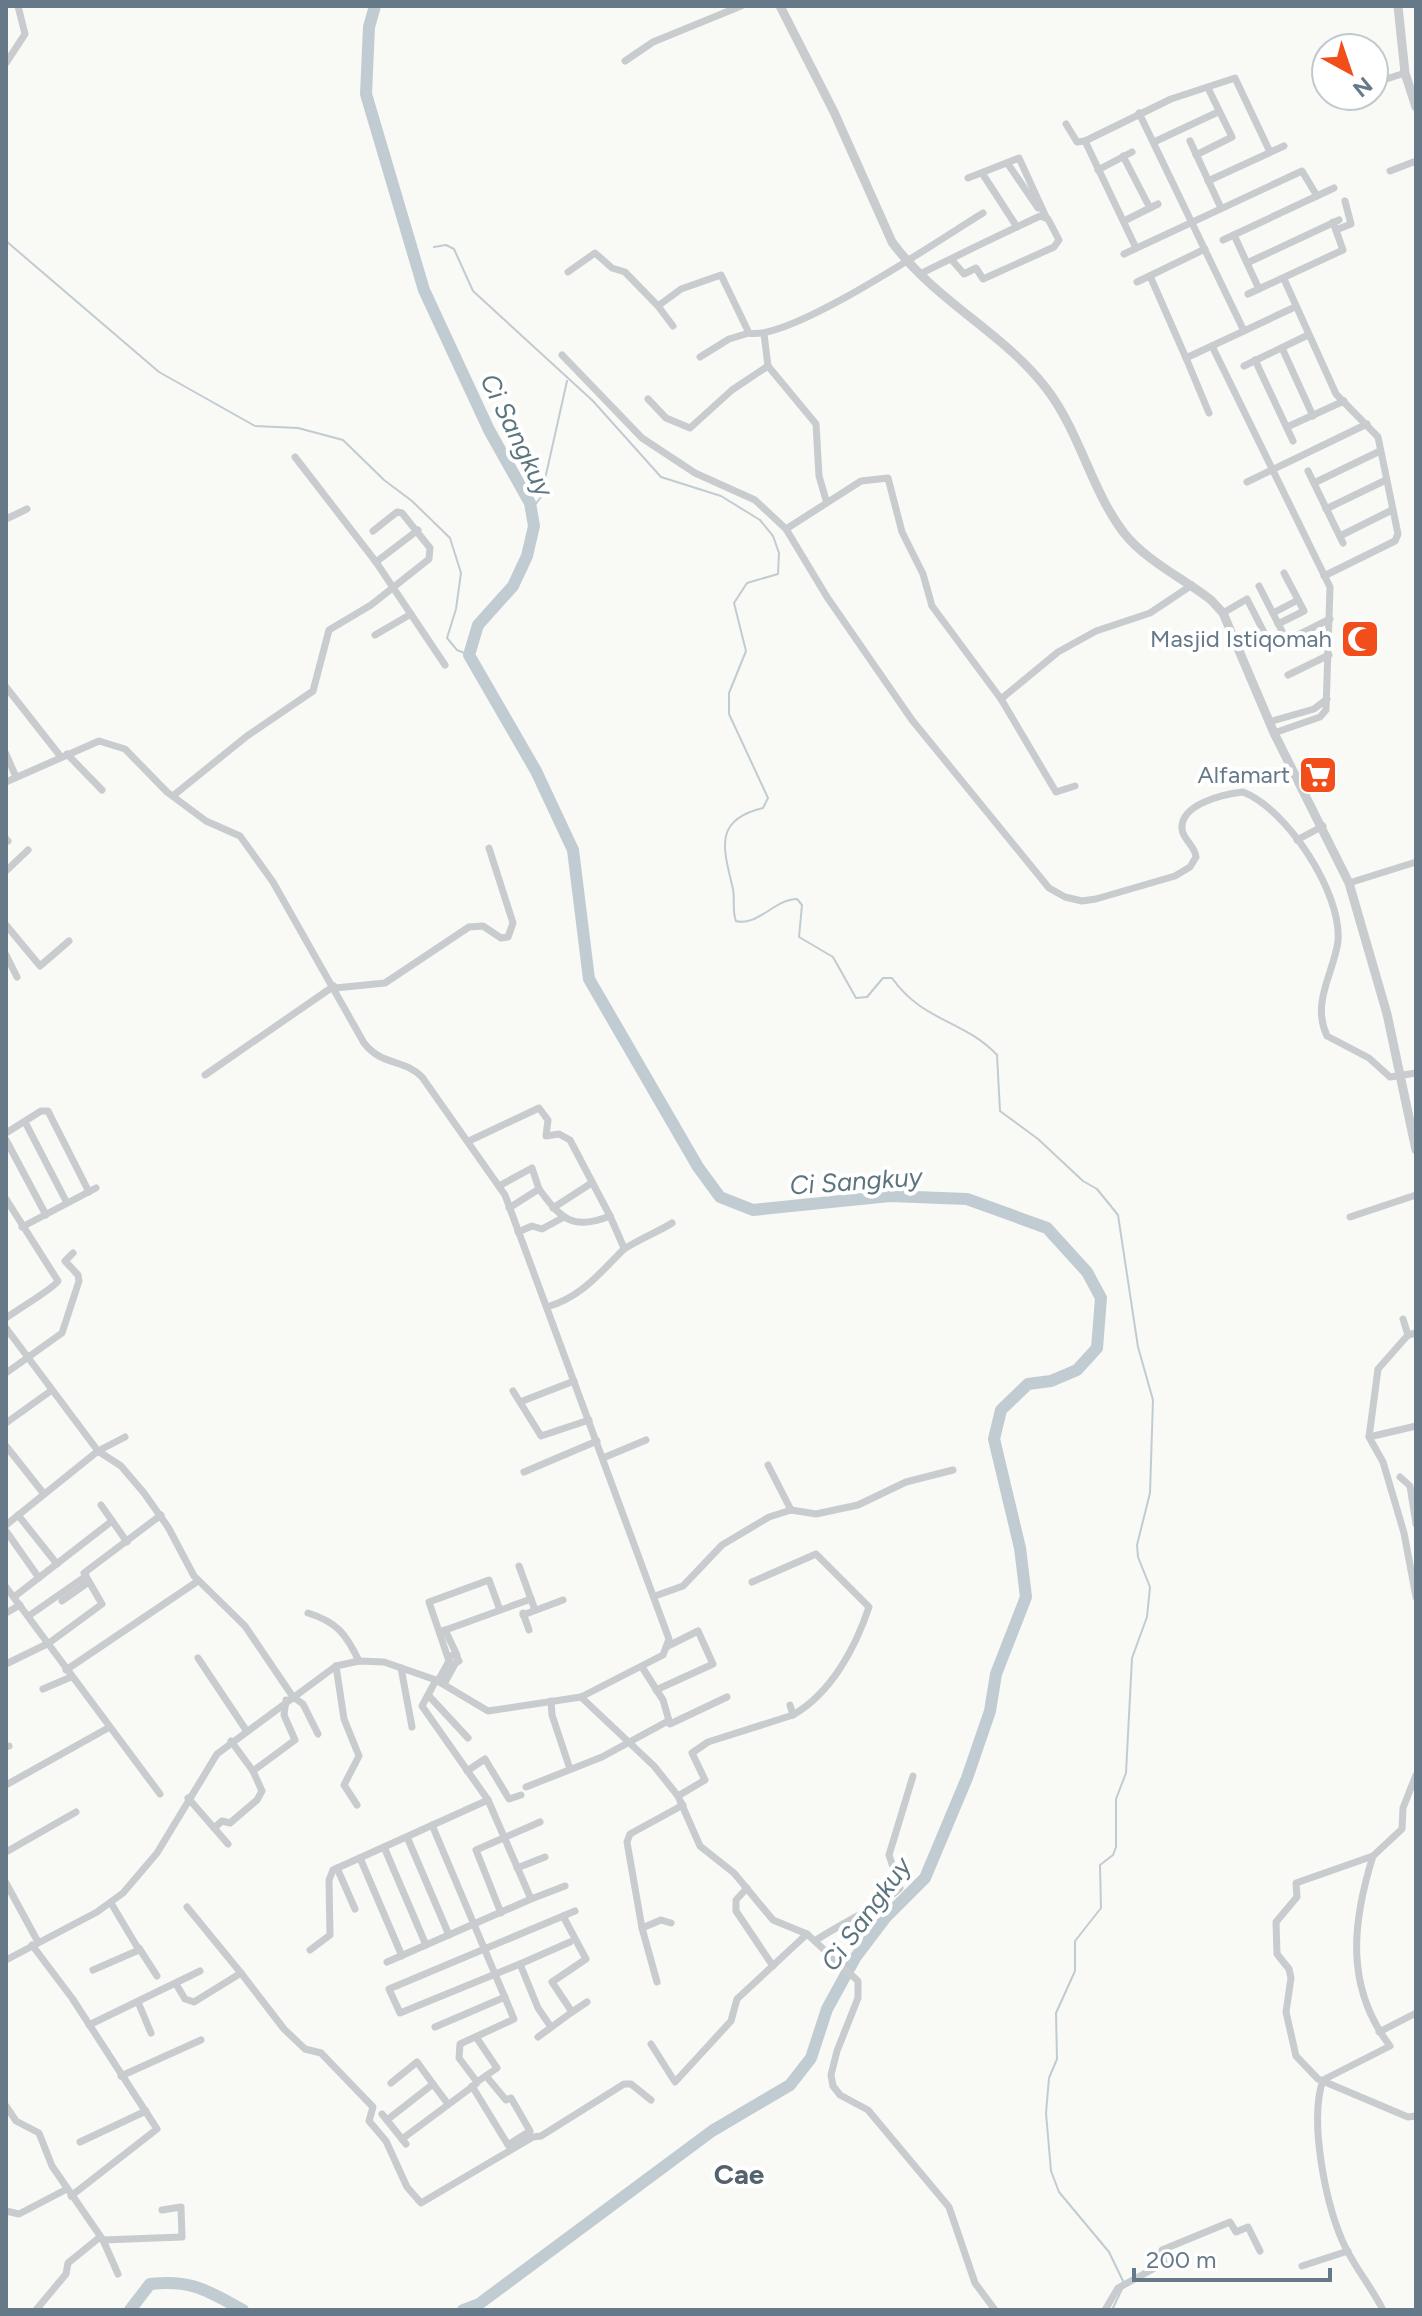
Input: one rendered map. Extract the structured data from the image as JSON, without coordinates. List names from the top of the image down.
{
  "districts": ["Cae"],
  "water": ["Ci Sangkuy"],
  "places": {
    "mosque": ["Masjid Istiqomah"],
    "supermarket": ["Alfamart"]
  },
  "scale_bar": "200 m",
  "north": "bottom right"
}
